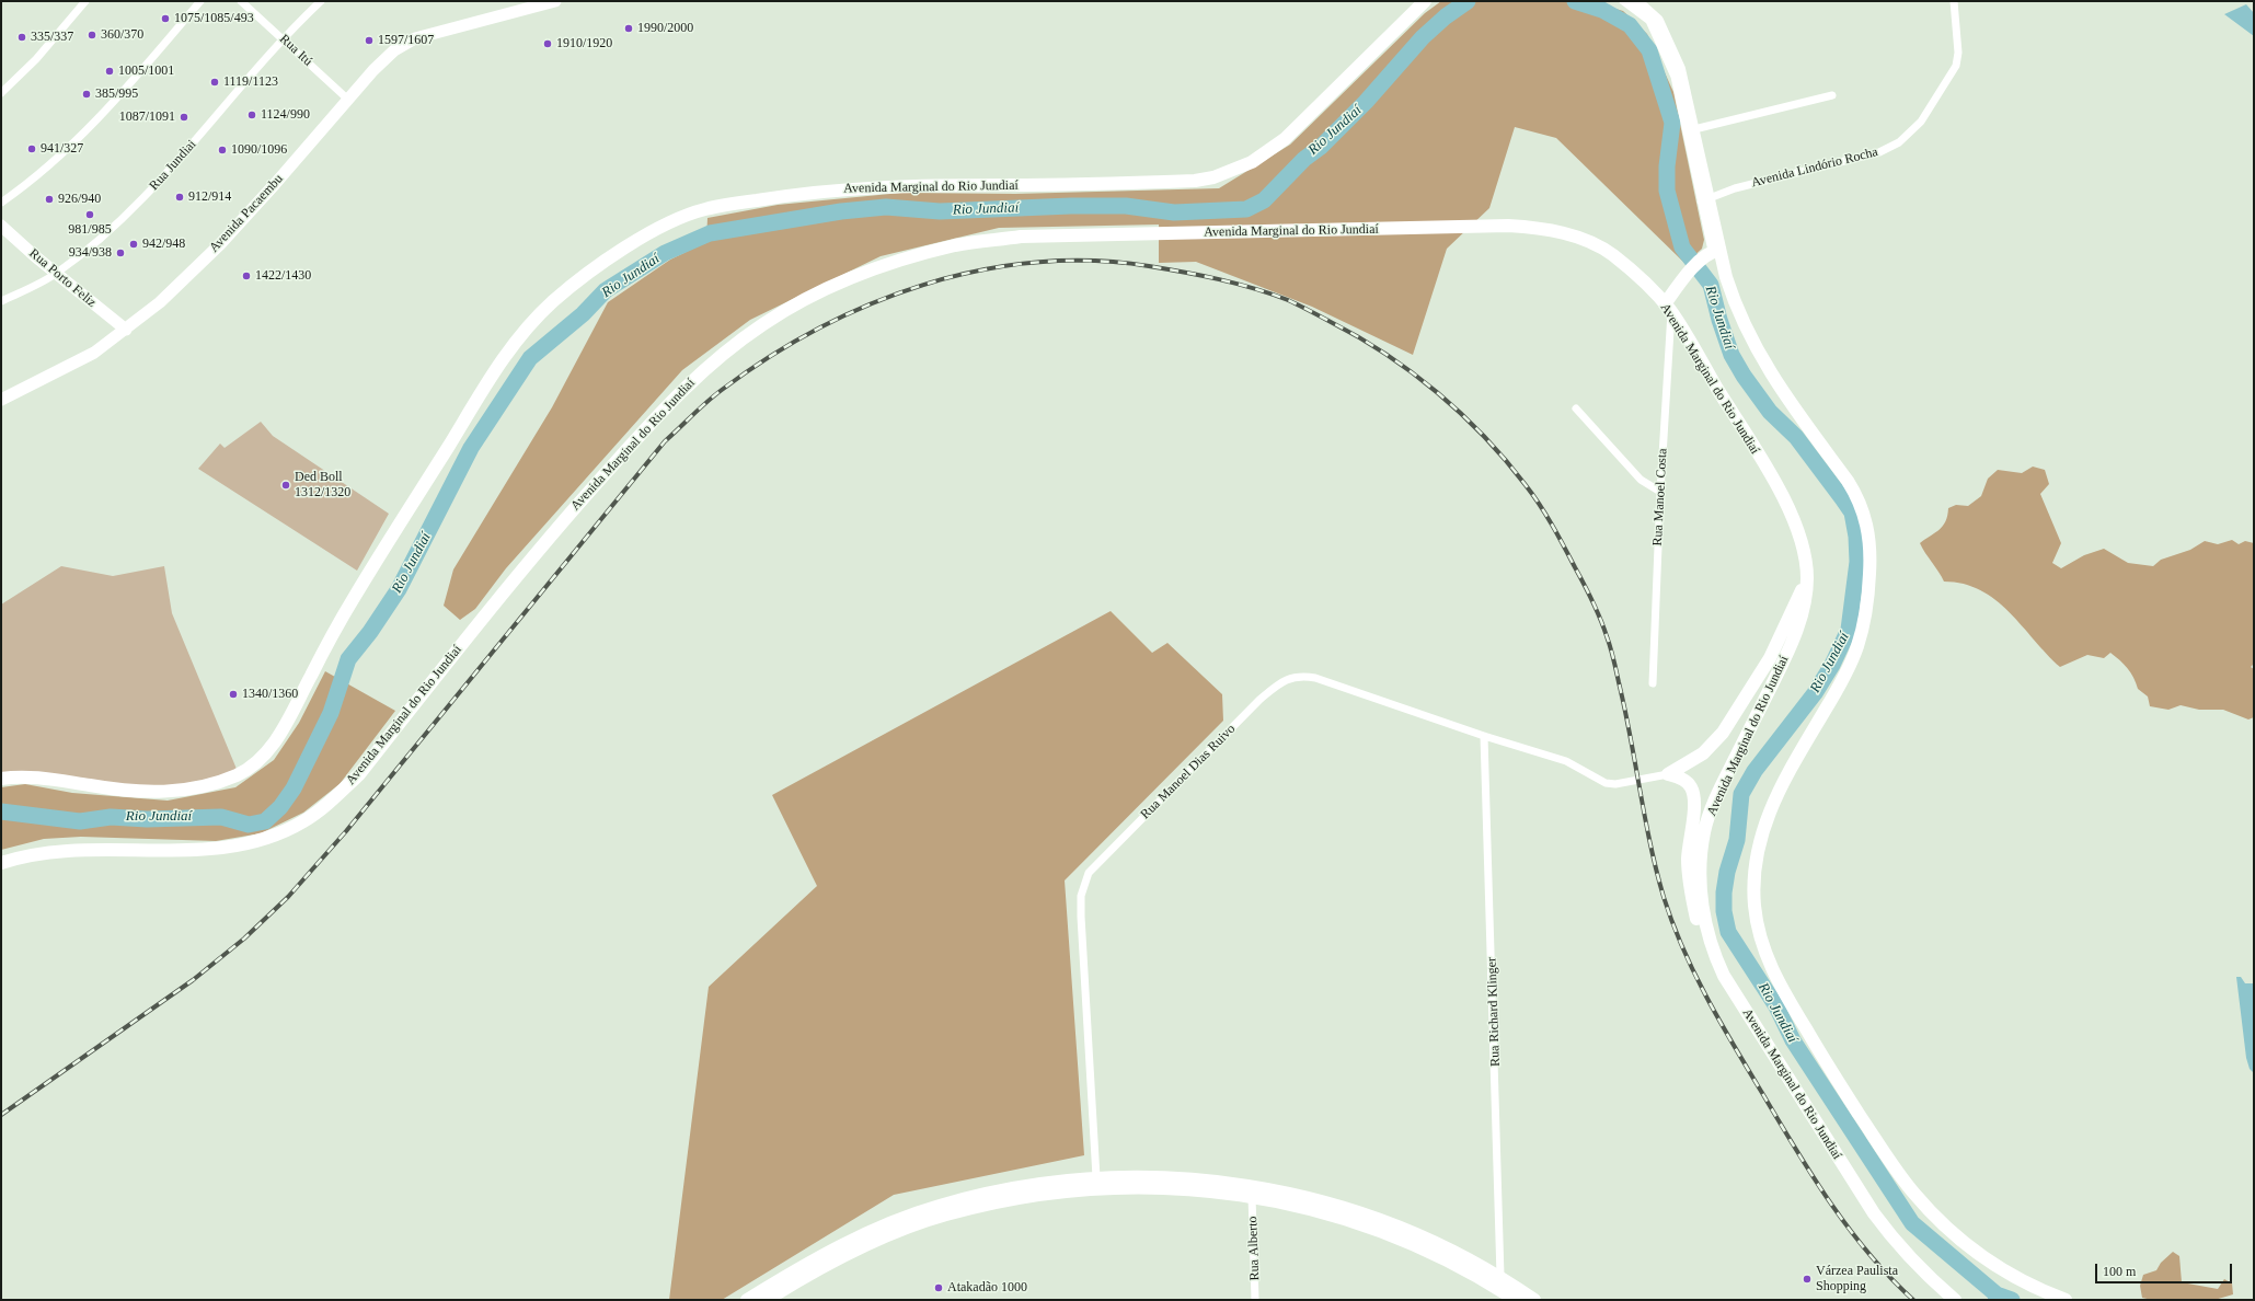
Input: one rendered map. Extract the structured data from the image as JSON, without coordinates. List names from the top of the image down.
{
  "streets": {
    "main road": ["Avenida Marginal do Rio Jundiaí", "Avenida Pacaembu", "Rua Porto Feliz"],
    "street": [
      "Rua Itú",
      "Rua Jundiai",
      "Avenida Lindório Rocha",
      "Rua Manoel Costa",
      "Rua Manoel Dias Ruivo",
      "Rua Richard Klinger",
      "Rua Alberto"
    ]
  },
  "crossings": [
    ["Rua Itú", "Rua Jundiai"],
    ["Rua Itú", "Avenida Pacaembu"],
    ["Rua Jundiai", "Rua Porto Feliz"],
    ["Avenida Marginal do Rio Jundiaí", "Rua Manoel Costa"],
    ["Avenida Pacaembu", "Rua Porto Feliz"],
    ["Rua Manoel Dias Ruivo", "Rua Richard Klinger"]
  ],
  "water": ["Rio Jundiaí"],
  "places": [
    "1075/1085/493",
    "1990/2000",
    "360/370",
    "335/337",
    "1597/1607",
    "1910/1920",
    "1005/1001",
    "1119/1123",
    "385/995",
    "1124/990",
    "1087/1091",
    "941/327",
    "1090/1096",
    "912/914",
    "926/940",
    "981/985",
    "942/948",
    "934/938",
    "1422/1430",
    "Ded Boll 1312/1320",
    "1340/1360",
    "Várzea Paulista Shopping",
    "Atakadão 1000"
  ],
  "scale_bar": "100 m"
}
